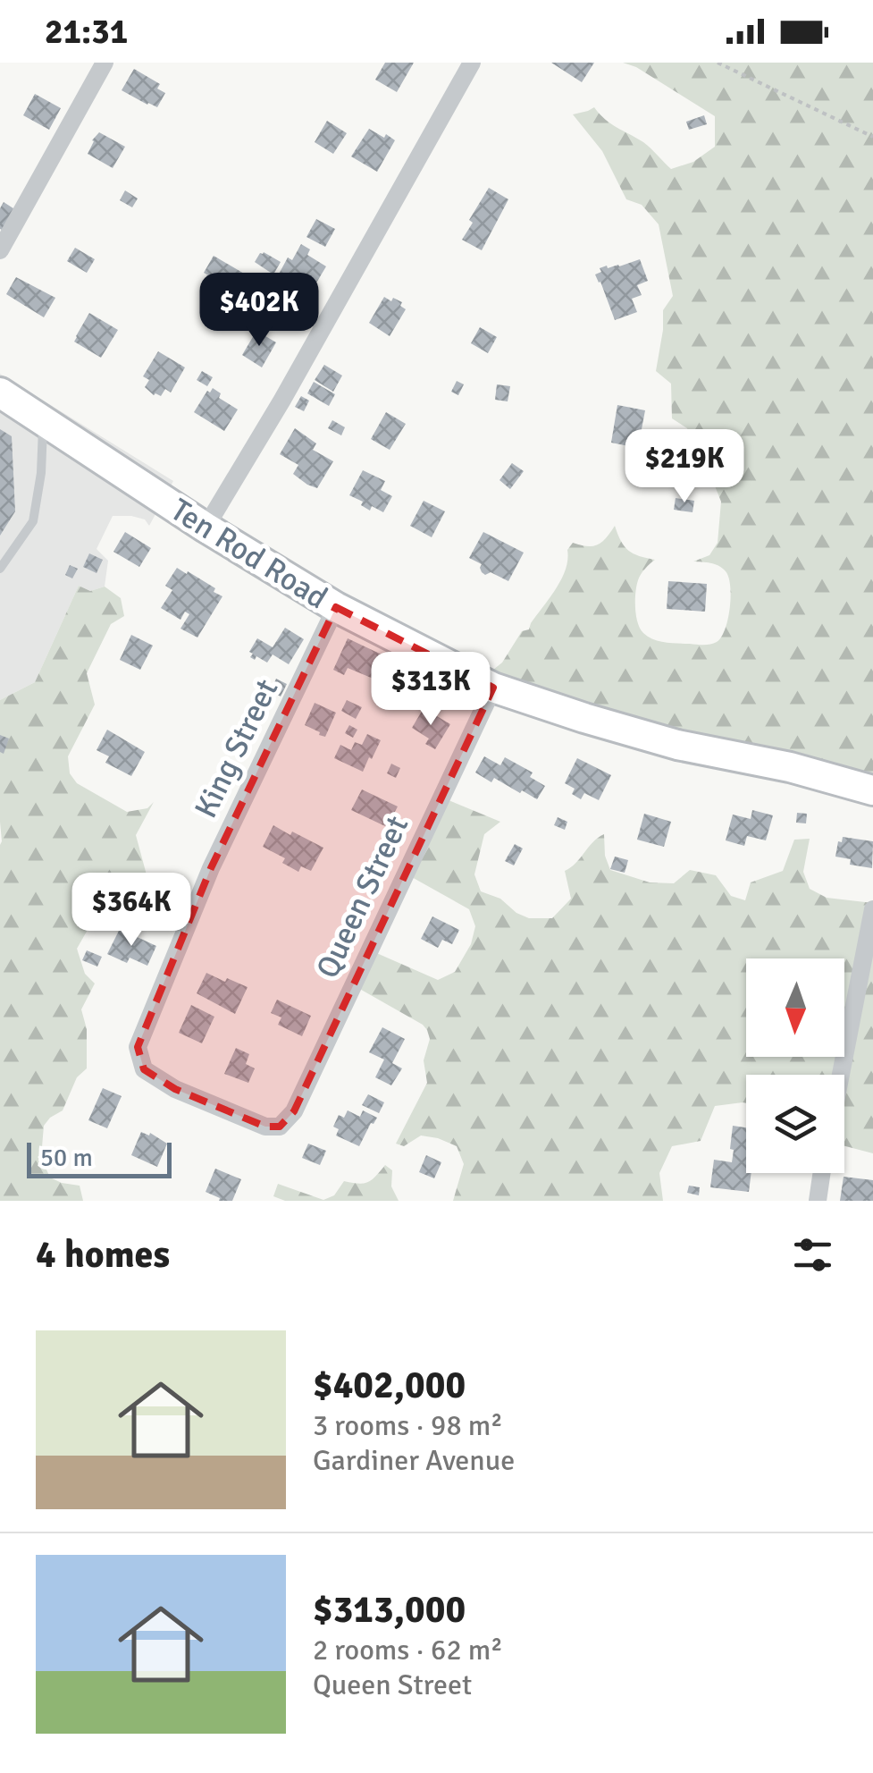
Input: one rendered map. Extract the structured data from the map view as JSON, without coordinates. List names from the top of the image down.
{
  "streets": {
    "main road": ["Ten Rod Road"],
    "street": ["King Street", "Queen Street"]
  },
  "crossings": [
    ["Ten Rod Road", "King Street"],
    ["Ten Rod Road", "Queen Street"],
    ["King Street", "Queen Street"]
  ],
  "scale_bar": "50 m",
  "north": "bottom",
  "page": {
    "status": "21:31",
    "price": [
      "$402K",
      "$219K",
      "$313K",
      "$364K"
    ],
    "scale": "50 m",
    "heading": "4 homes",
    "list": [
      {
        "name": "$402,000",
        "note": "3 rooms · 98 m² · Gardiner Avenue"
      },
      {
        "name": "$313,000",
        "note": "2 rooms · 62 m² · Queen Street"
      }
    ]
  }
}
